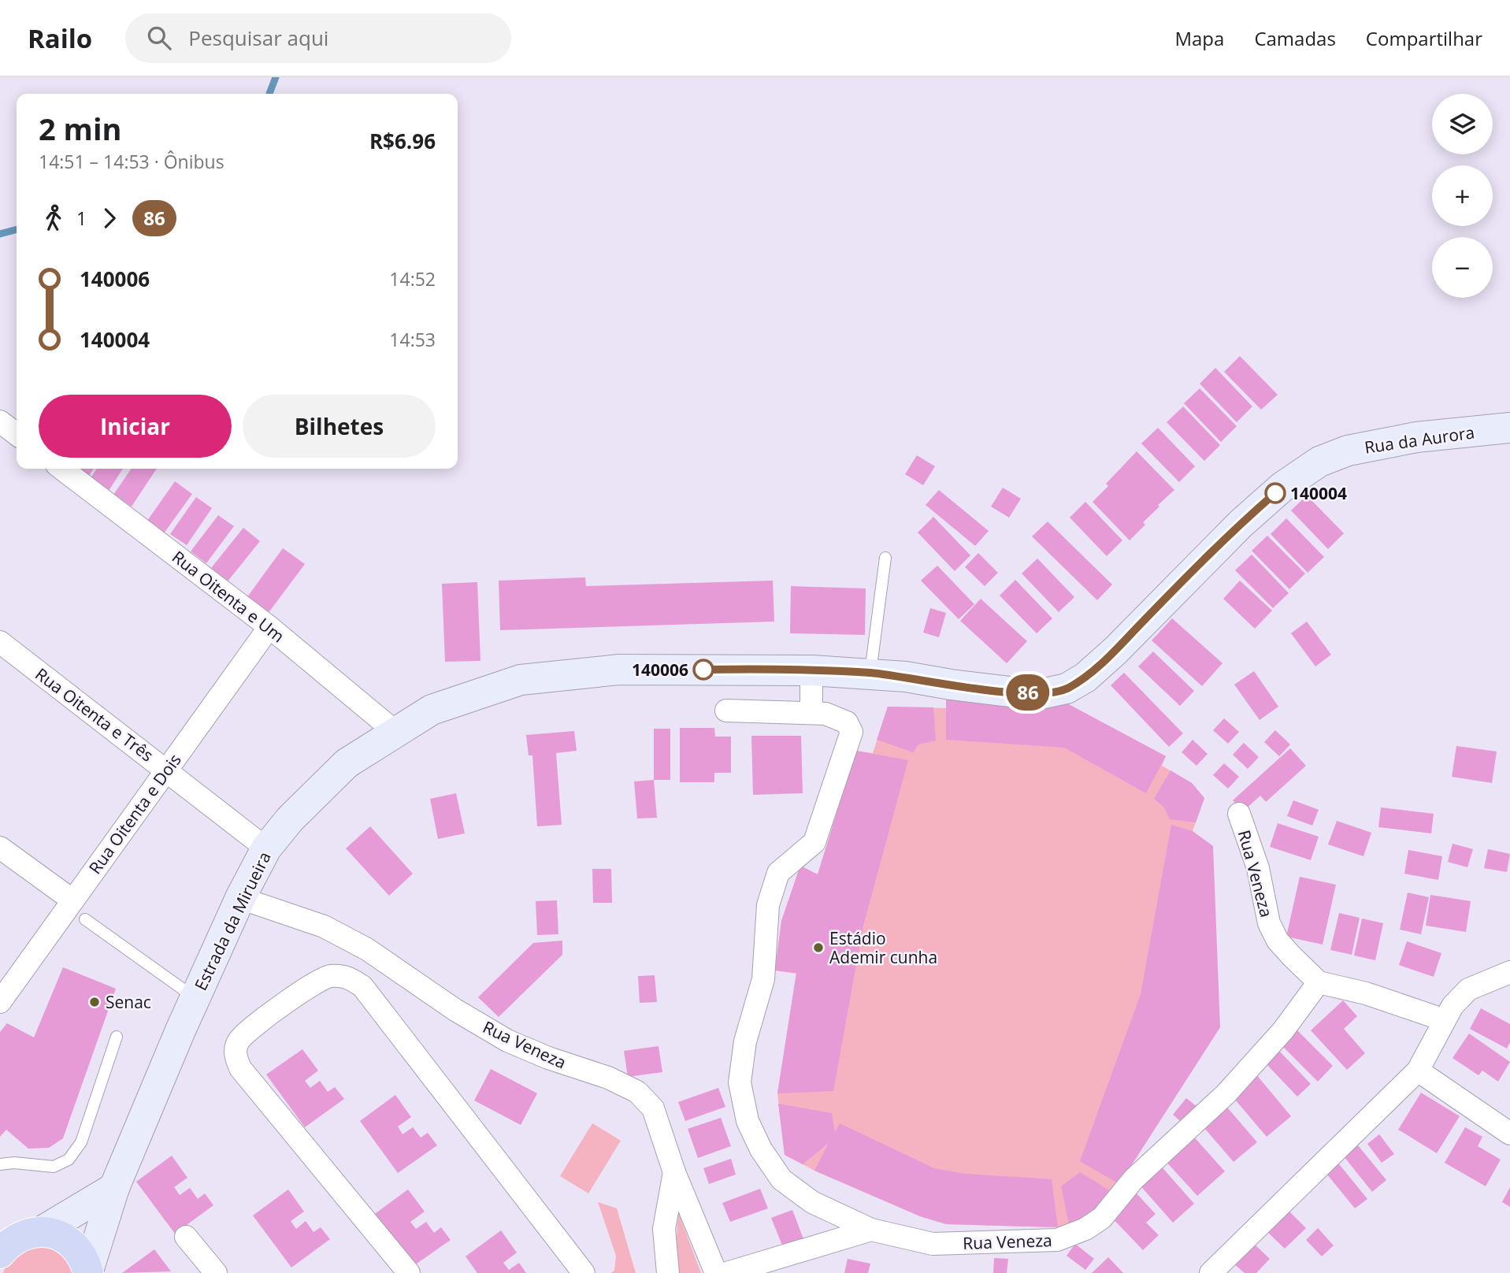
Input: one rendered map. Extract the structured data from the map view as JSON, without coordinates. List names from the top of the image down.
{
  "streets": {
    "main road": ["Rua da Aurora", "Estrada da Mirueira"],
    "street": [
      "Rua Oitenta e Um",
      "Rua Oitenta e Três",
      "Rua Oitenta e Dois",
      "Rua Veneza"
    ]
  },
  "crossings": [
    ["Rua da Aurora", "Estrada da Mirueira"],
    ["Rua Oitenta e Um", "Rua Oitenta e Dois"],
    ["Rua Oitenta e Um", "Estrada da Mirueira"],
    ["Rua Oitenta e Três", "Rua Oitenta e Dois"],
    ["Rua Oitenta e Três", "Estrada da Mirueira"],
    ["Rua Veneza", "Estrada da Mirueira"]
  ],
  "places": [
    "140004",
    "140006",
    "Estádio Ademir cunha",
    "Senac"
  ],
  "lines": ["bus line 86"],
  "page": {
    "header": "Railo",
    "search": "Pesquisar aqui",
    "nav": ["Mapa", "Camadas", "Compartilhar"],
    "on_map": "86",
    "map_buttons": ["+", "−"],
    "heading": ["2 min", "14:51 – 14:53 · Ônibus", "R$6.96"],
    "legs": ["1", "86"],
    "list": [
      {
        "name": "140006",
        "value": "14:52"
      },
      {
        "name": "140004",
        "value": "14:53"
      }
    ],
    "buttons": ["Iniciar", "Bilhetes"]
  }
}
